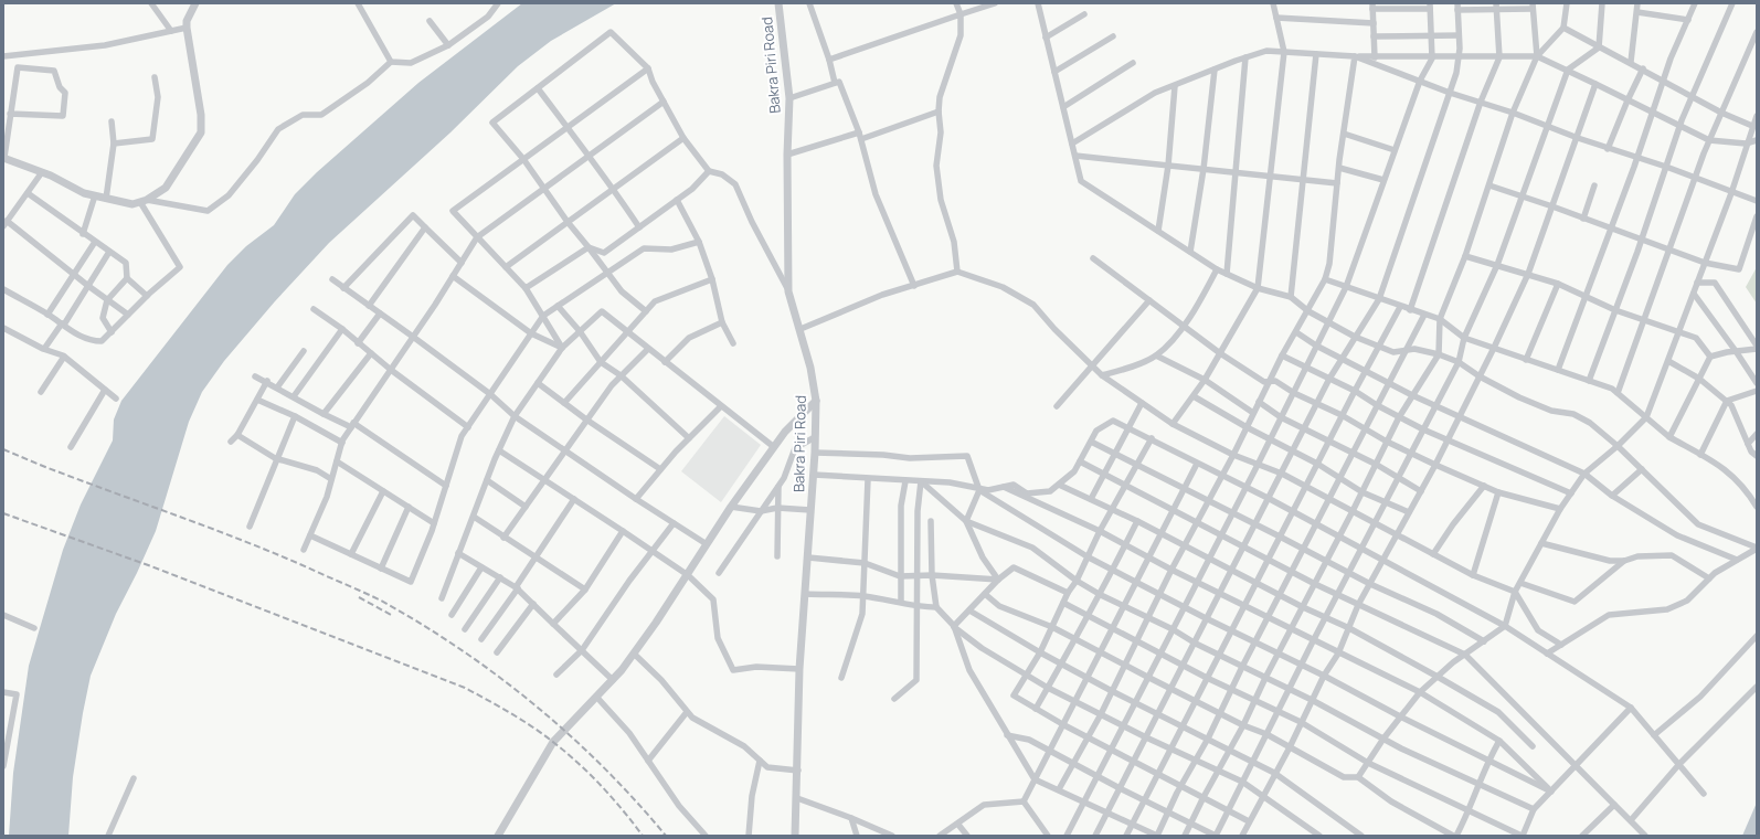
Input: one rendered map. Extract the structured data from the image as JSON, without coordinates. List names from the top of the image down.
{
  "streets": {
    "street": ["Bakra Piri Road"]
  }
}
